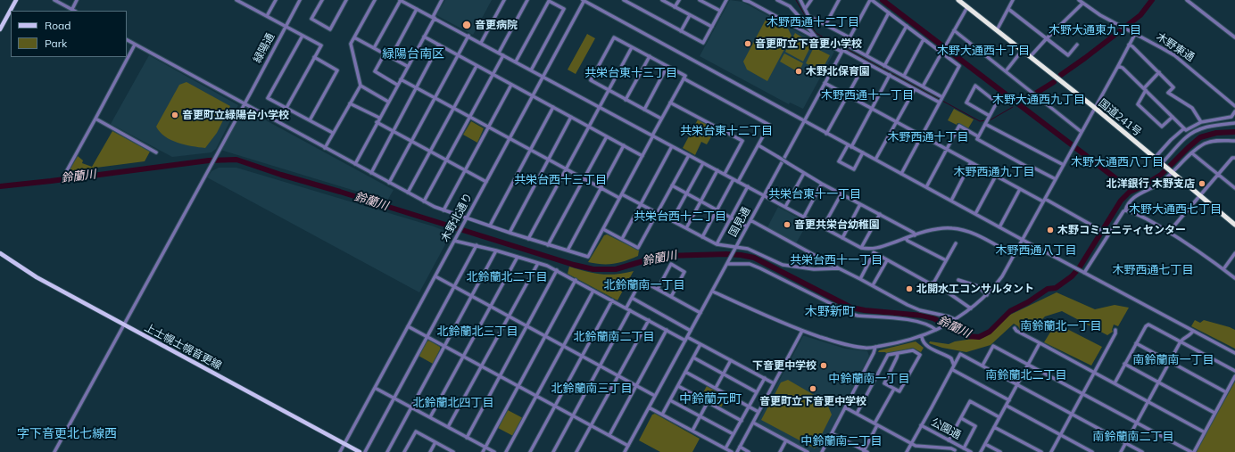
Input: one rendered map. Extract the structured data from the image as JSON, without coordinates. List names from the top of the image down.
{
  "streets": {
    "highway": ["国道241号"],
    "main road": ["上士幌士幌音更線"],
    "street": [
      "木野東通",
      "緑陽通",
      "木野北通り",
      "国見通",
      "公園通"
    ]
  },
  "crossings": [
    ["緑陽通", "上士幌士幌音更線"],
    ["木野北通り", "上士幌士幌音更線"]
  ],
  "districts": [
    "木野西通十二丁目",
    "木野大通東九丁目",
    "木野大通西十丁目",
    "緑陽台南区",
    "共栄台東十三丁目",
    "木野西通十一丁目",
    "木野大通西九丁目",
    "共栄台東十二丁目",
    "木野西通十丁目",
    "木野大通西八丁目",
    "木野西通九丁目",
    "共栄台西十三丁目",
    "共栄台東十一丁目",
    "木野大通西七丁目",
    "共栄台西十二丁目",
    "木野西通八丁目",
    "共栄台西十一丁目",
    "木野西通七丁目",
    "北鈴蘭北二丁目",
    "北鈴蘭南一丁目",
    "木野新町",
    "南鈴蘭北一丁目",
    "北鈴蘭北三丁目",
    "北鈴蘭南二丁目",
    "南鈴蘭南一丁目",
    "南鈴蘭北二丁目",
    "中鈴蘭南一丁目",
    "北鈴蘭南三丁目",
    "中鈴蘭元町",
    "北鈴蘭北四丁目",
    "字下音更北七線西",
    "南鈴蘭南二丁目",
    "中鈴蘭南二丁目"
  ],
  "water": ["鈴蘭川"],
  "places": [
    "音更病院",
    "音更町立下音更小学校",
    "木野北保育園",
    "音更町立緑陽台小学校",
    "北洋銀行 木野支店",
    "音更共栄台幼稚園",
    "木野コミュニティセンター",
    "北開水工コンサルタント",
    "下音更中学校",
    "音更町立下音更中学校"
  ],
  "legend": ["Road", "Park"]
}
